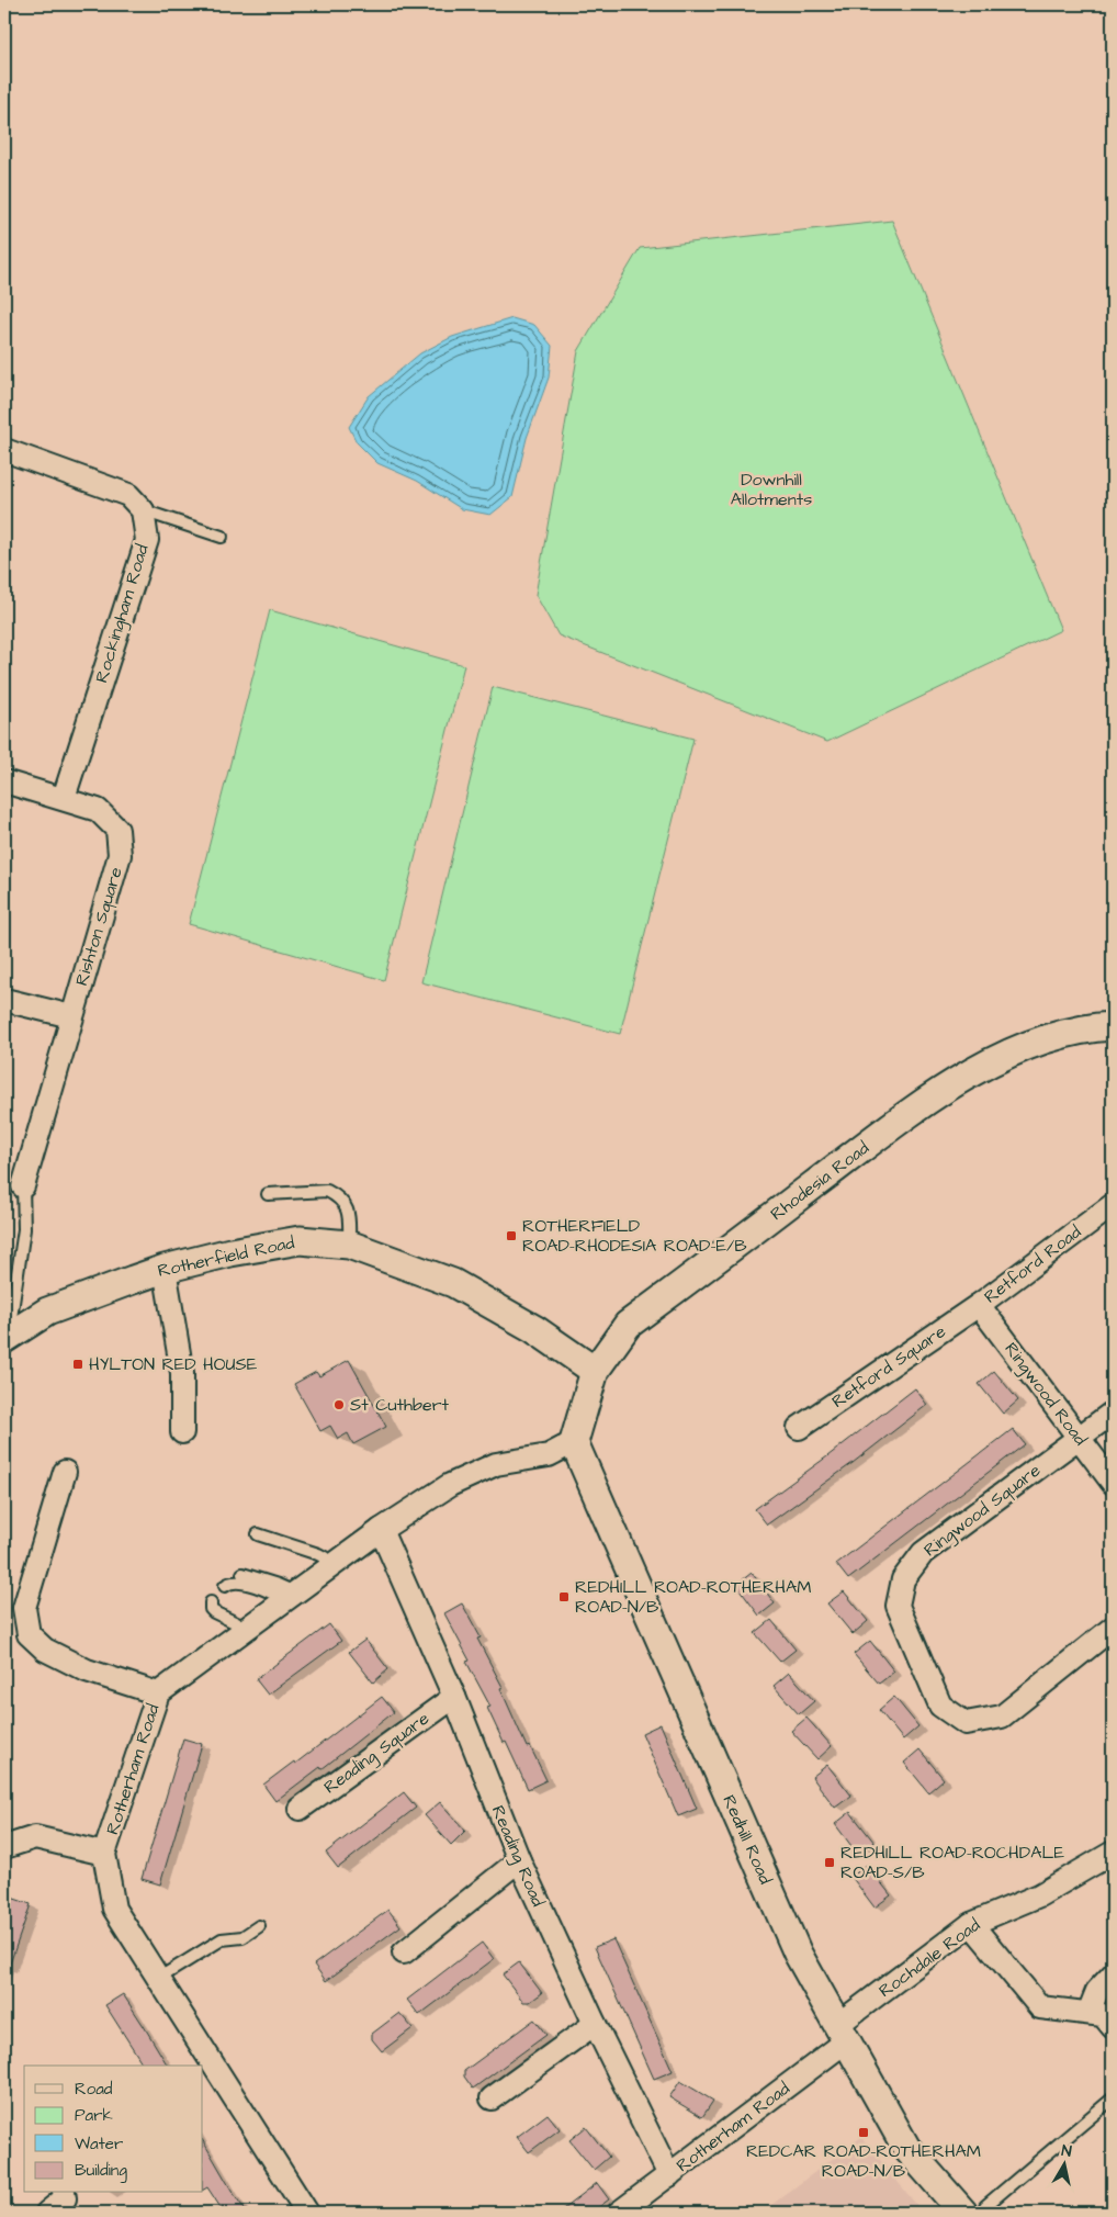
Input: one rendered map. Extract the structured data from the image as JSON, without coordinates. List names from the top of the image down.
{
  "streets": {
    "street": [
      "Rockingham Road",
      "Rishton Square",
      "Rhodesia Road",
      "Rotherfield Road",
      "Retford Road",
      "Retford Square",
      "Ringwood Road",
      "Ringwood Square",
      "Reading Square",
      "Rotherham Road",
      "Redhill Road",
      "Reading Road",
      "Rochdale Road"
    ]
  },
  "crossings": [
    ["Rockingham Road", "Rishton Square"],
    ["Rhodesia Road", "Rotherfield Road"],
    ["Rhodesia Road", "Rotherham Road"],
    ["Rhodesia Road", "Redhill Road"],
    ["Retford Road", "Retford Square"],
    ["Retford Road", "Ringwood Road"],
    ["Retford Square", "Ringwood Road"],
    ["Ringwood Road", "Ringwood Square"],
    ["Reading Square", "Reading Road"],
    ["Rotherham Road", "Redhill Road"],
    ["Rotherham Road", "Reading Road"],
    ["Rotherham Road", "Rochdale Road"],
    ["Redhill Road", "Rochdale Road"]
  ],
  "parks": ["Downhill Allotments"],
  "places": {
    "transit": [
      "ROTHERFIELD ROAD-RHODESIA ROAD-E/B",
      "HYLTON RED HOUSE",
      "REDHILL ROAD-ROTHERHAM ROAD-N/B",
      "REDHILL ROAD-ROCHDALE ROAD-S/B",
      "REDCAR ROAD-ROTHERHAM ROAD-N/B"
    ],
    "other": ["St Cuthbert"]
  },
  "legend": [
    "Road",
    "Park",
    "Water",
    "Building"
  ],
  "north": "top"
}
